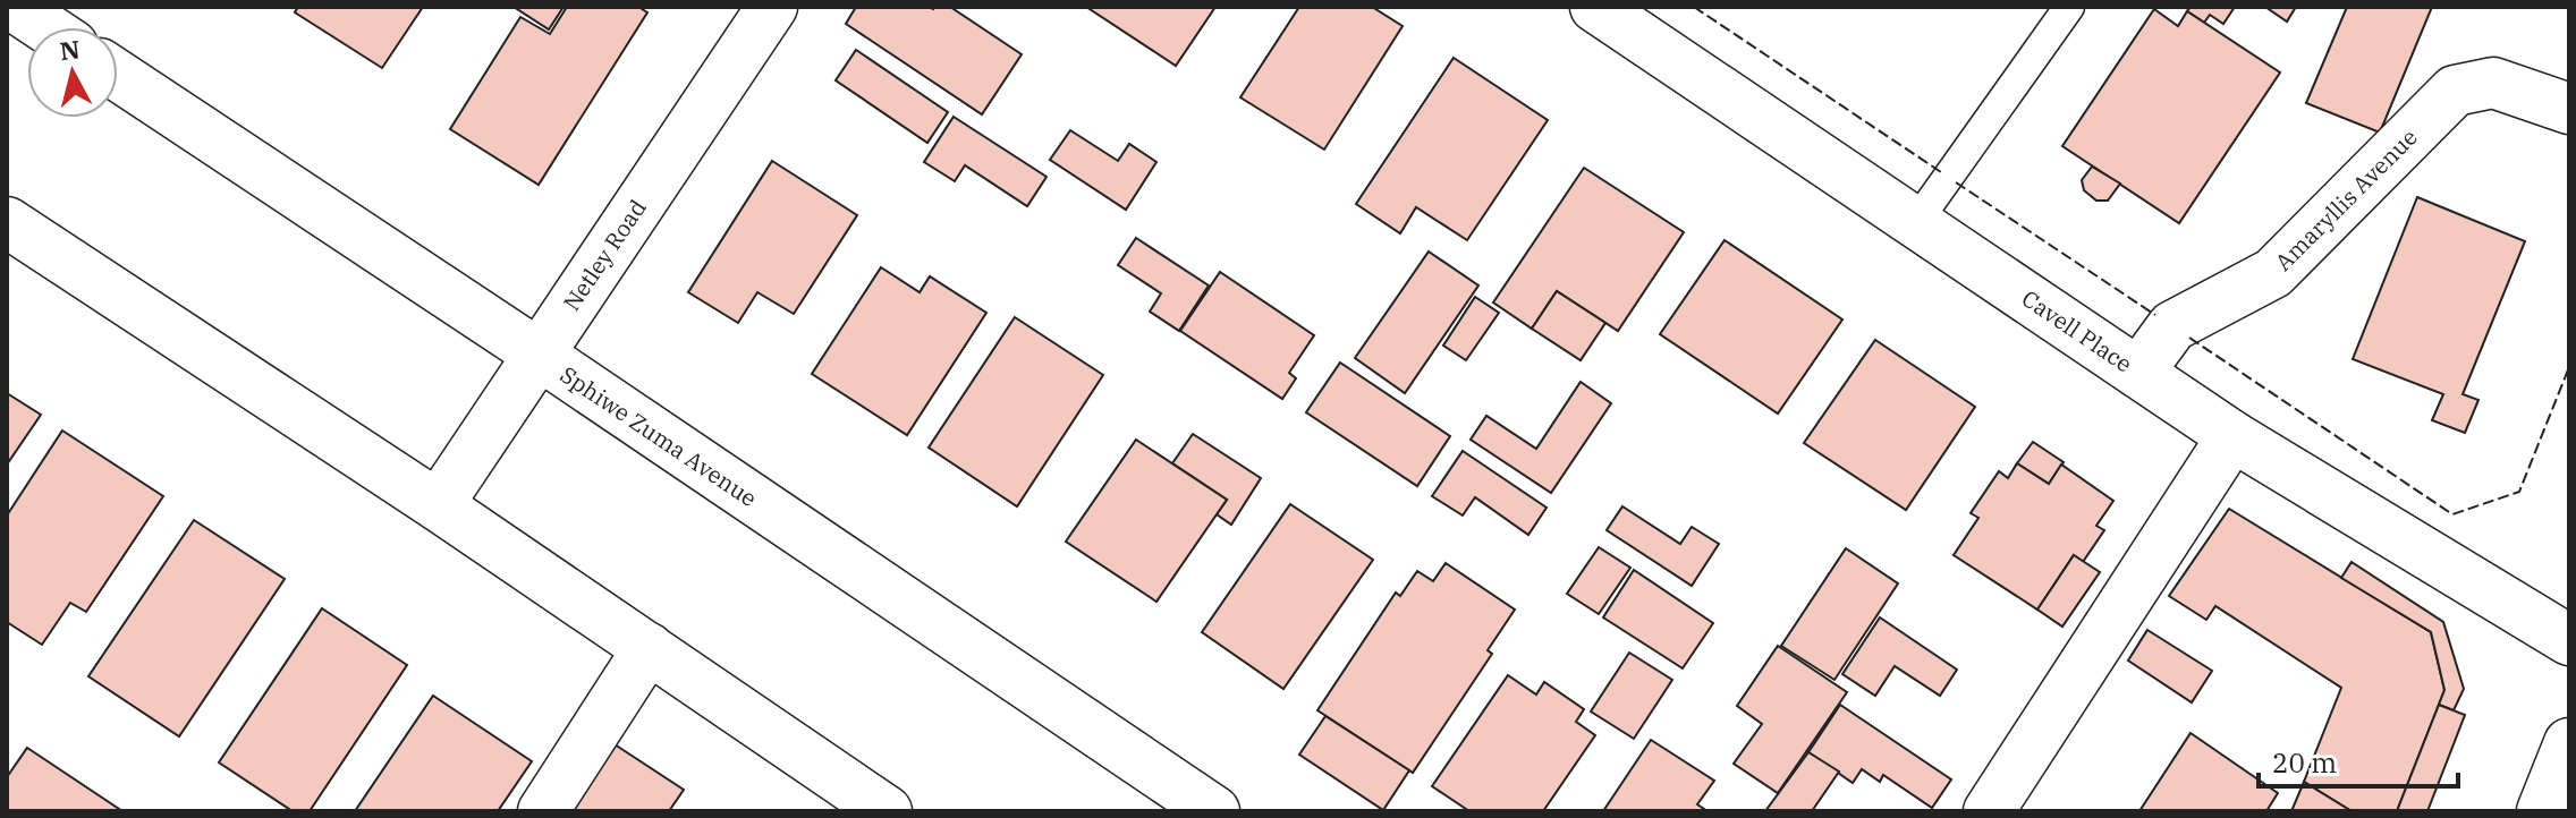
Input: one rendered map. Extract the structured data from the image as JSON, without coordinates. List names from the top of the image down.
{
  "streets": {
    "street": [
      "Amaryllis Avenue",
      "Netley Road",
      "Cavell Place",
      "Sphiwe Zuma Avenue"
    ]
  },
  "crossings": [
    ["Amaryllis Avenue", "Cavell Place"],
    ["Netley Road", "Sphiwe Zuma Avenue"]
  ],
  "scale_bar": "20 m",
  "north": "top"
}
